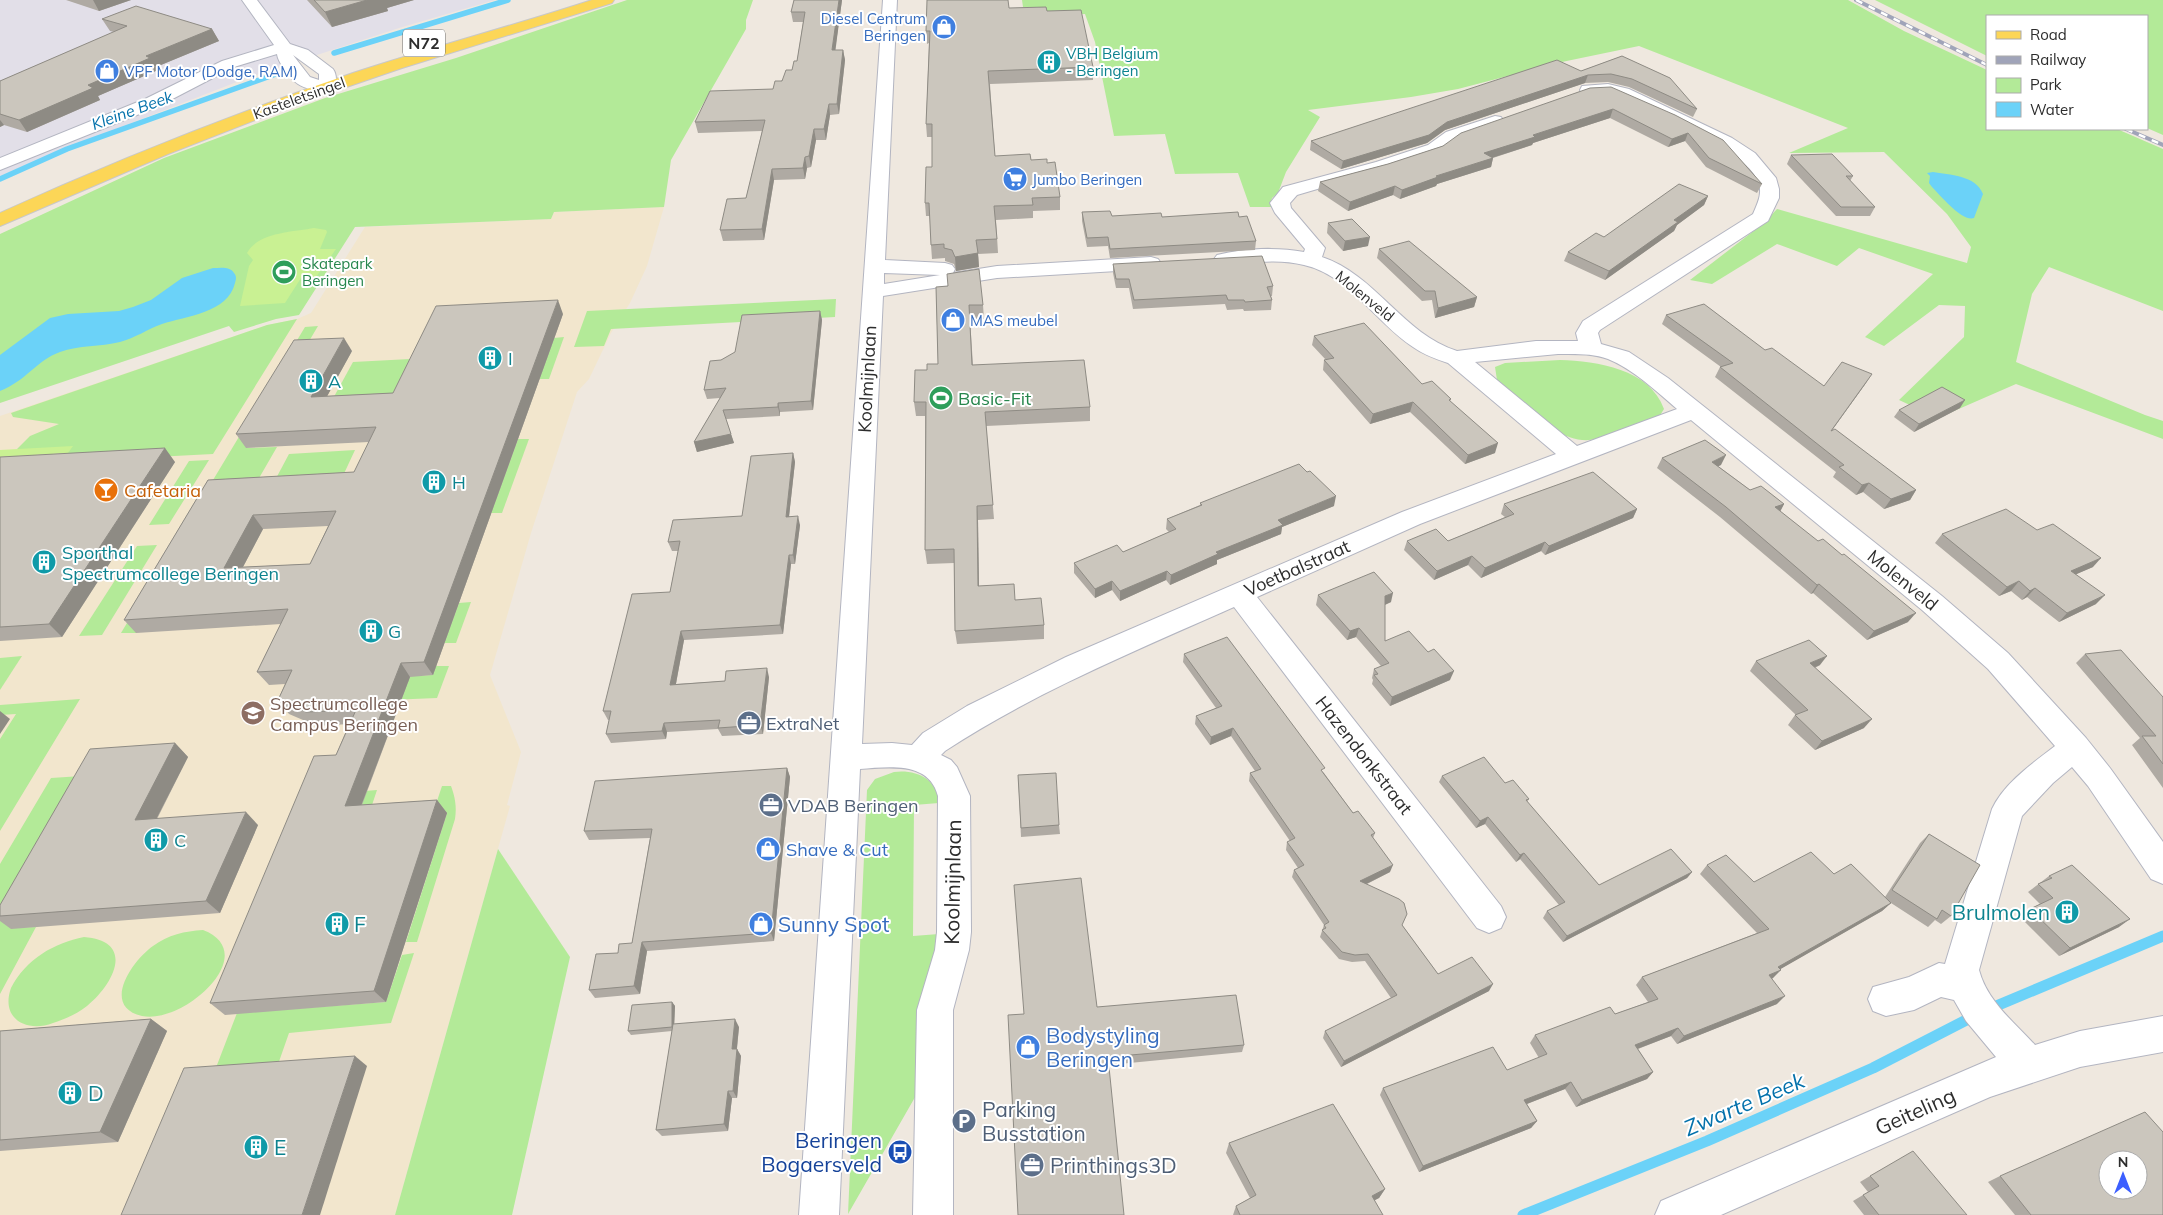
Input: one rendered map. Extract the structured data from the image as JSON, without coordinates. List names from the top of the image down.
{
  "streets": {
    "main road": ["N72", "Kasteletsingel"],
    "street": [
      "Molenveld",
      "Koolmijnlaan",
      "Voetbalstraat",
      "Hazendonkstraat",
      "Geiteling"
    ]
  },
  "crossings": [
    ["Molenveld", "Voetbalstraat"],
    ["Koolmijnlaan", "Voetbalstraat"],
    ["Voetbalstraat", "Hazendonkstraat"]
  ],
  "water": ["Kleine Beek", "Zwarte Beek"],
  "places": {
    "shop": [
      "Diesel Centrum Beringen",
      "VPF Motor (Dodge, RAM)",
      "MAS meubel",
      "Shave & Cut",
      "Sunny Spot",
      "Bodystyling Beringen"
    ],
    "building": [
      "VBH Belgium - Beringen",
      "I",
      "A",
      "H",
      "Sporthal Spectrumcollege Beringen",
      "G",
      "C",
      "Brulmolen",
      "F",
      "D",
      "E"
    ],
    "supermarket": ["Jumbo Beringen"],
    "sports": ["Skatepark Beringen", "Basic-Fit"],
    "bar": ["Cafetaria"],
    "school or university": ["Spectrumcollege Campus Beringen"],
    "office": ["ExtraNet", "VDAB Beringen", "Printhings3D"],
    "parking": ["Parking Busstation"],
    "bus stop": ["Beringen Bogaersveld"]
  },
  "legend": [
    "Road",
    "Railway",
    "Park",
    "Water"
  ],
  "north": "top"
}
